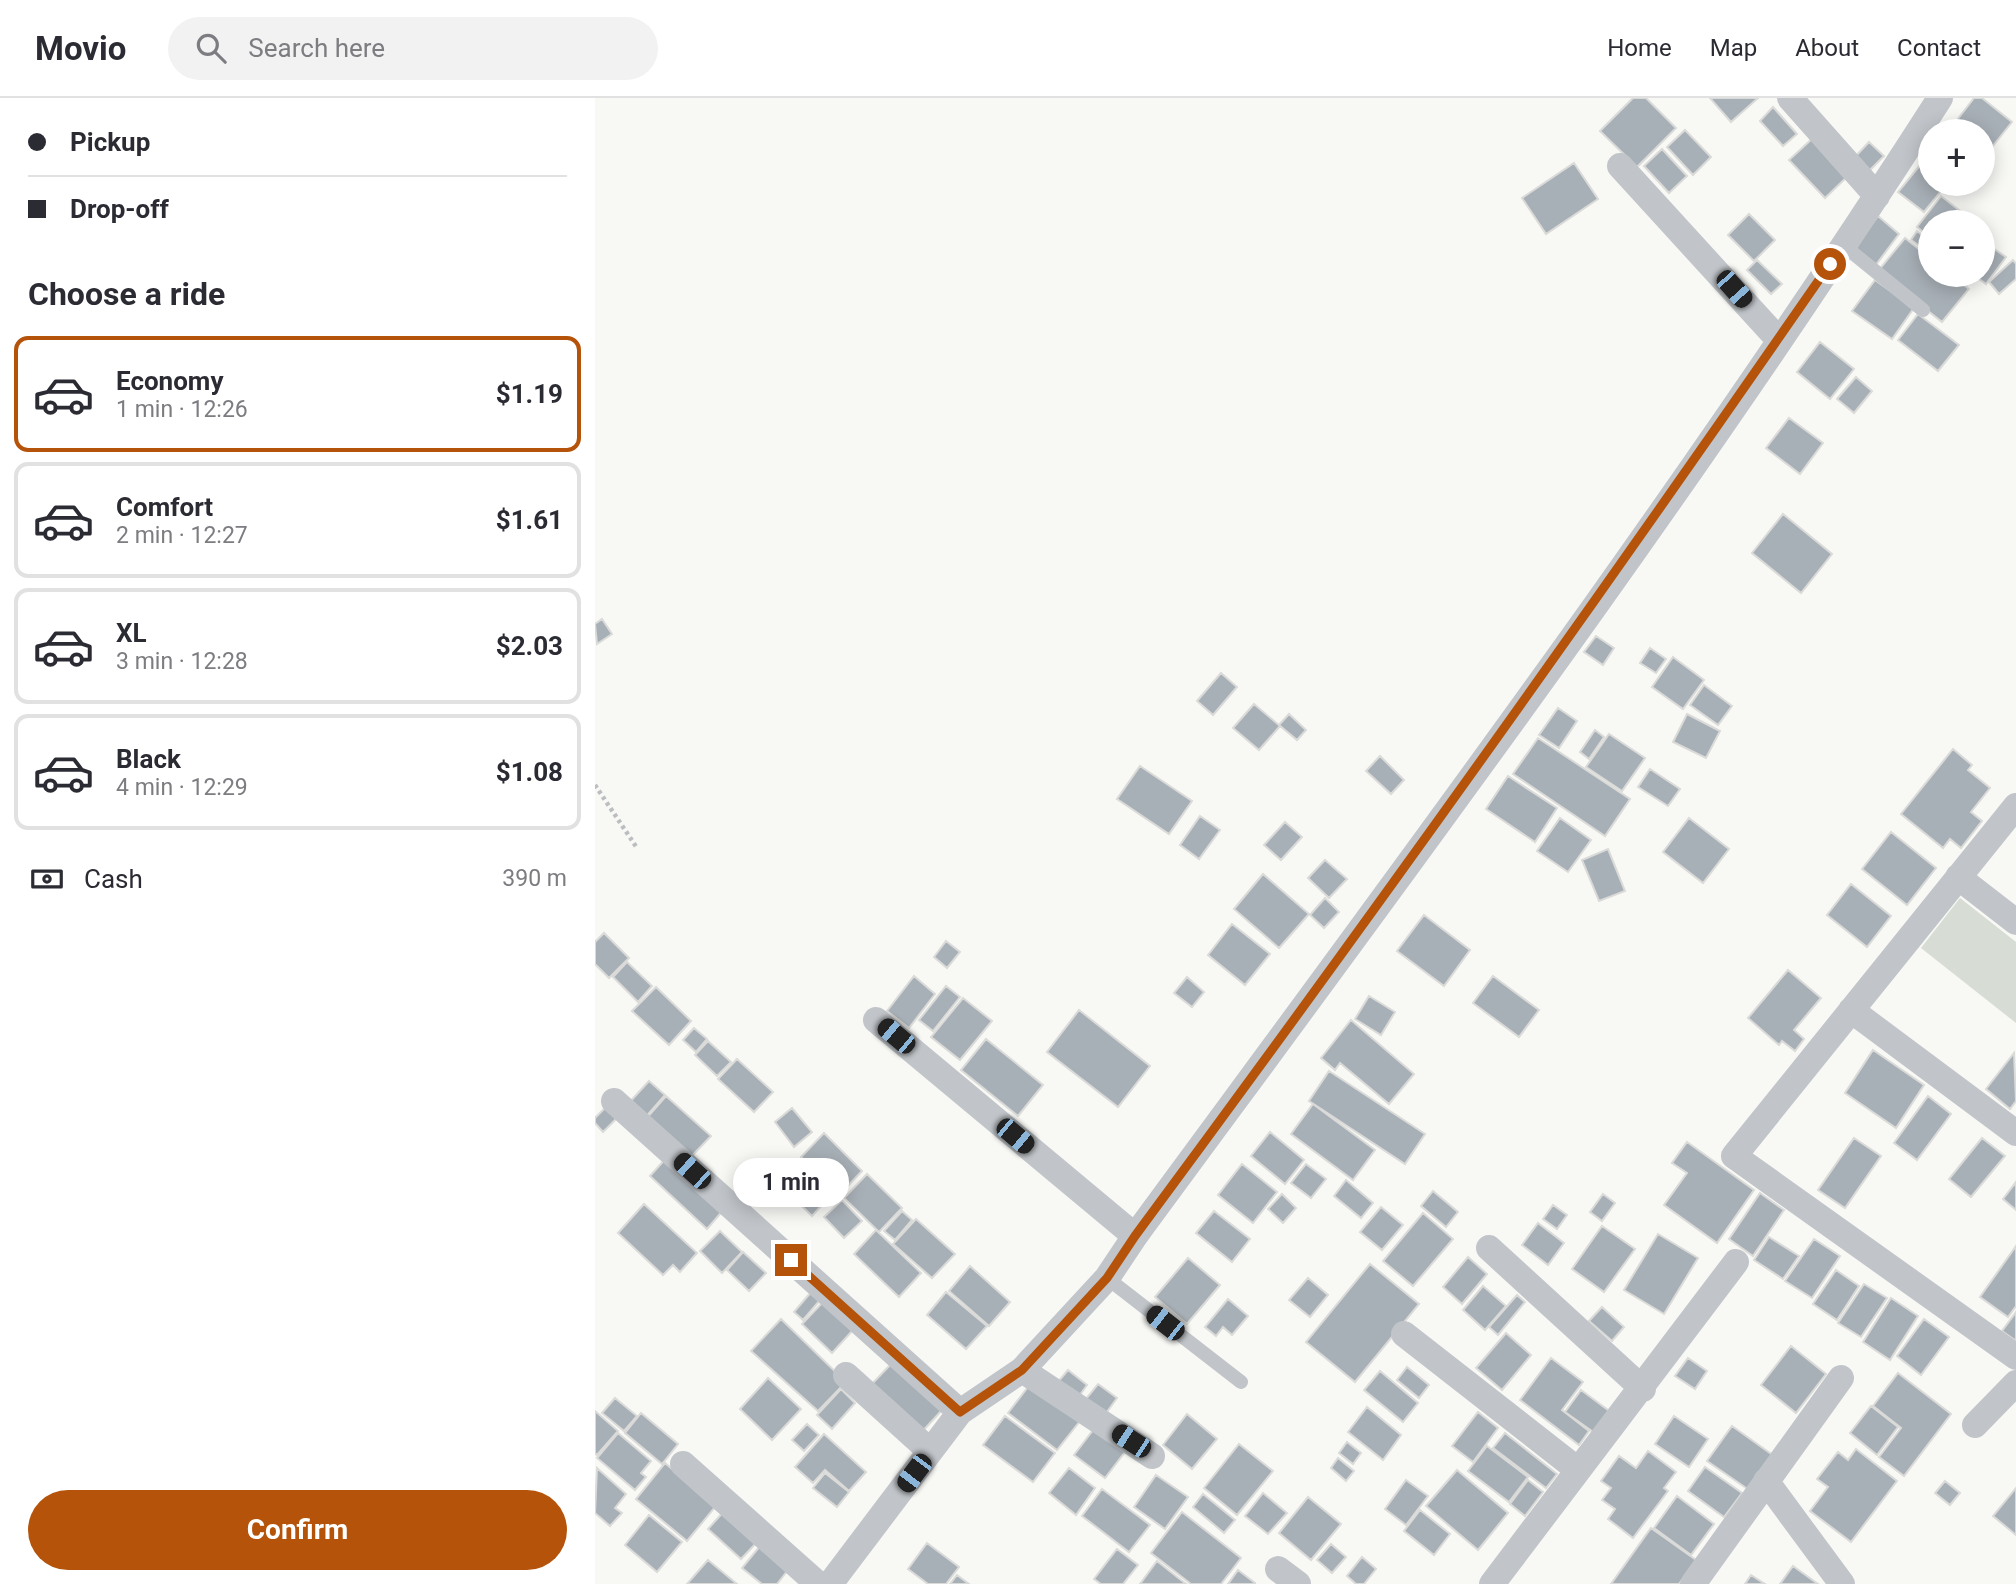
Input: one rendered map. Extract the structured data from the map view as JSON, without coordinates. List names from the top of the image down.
{
  "page": {
    "header": "Movio",
    "search": "Search here",
    "nav": [
      "Home",
      "Map",
      "About",
      "Contact"
    ],
    "banner": ["Pickup", "Drop-off"],
    "map_buttons": ["+", "−"],
    "heading": "Choose a ride",
    "list": [
      {
        "name": "Economy",
        "note": "1 min · 12:26",
        "value": "$1.19"
      },
      {
        "name": "Comfort",
        "note": "2 min · 12:27",
        "value": "$1.61"
      },
      {
        "name": "XL",
        "note": "3 min · 12:28",
        "value": "$2.03"
      },
      {
        "name": "Black",
        "note": "4 min · 12:29",
        "value": "$1.08"
      }
    ],
    "pay": ["Cash", "390 m"],
    "bubble": "1 min",
    "buttons": "Confirm"
  }
}
